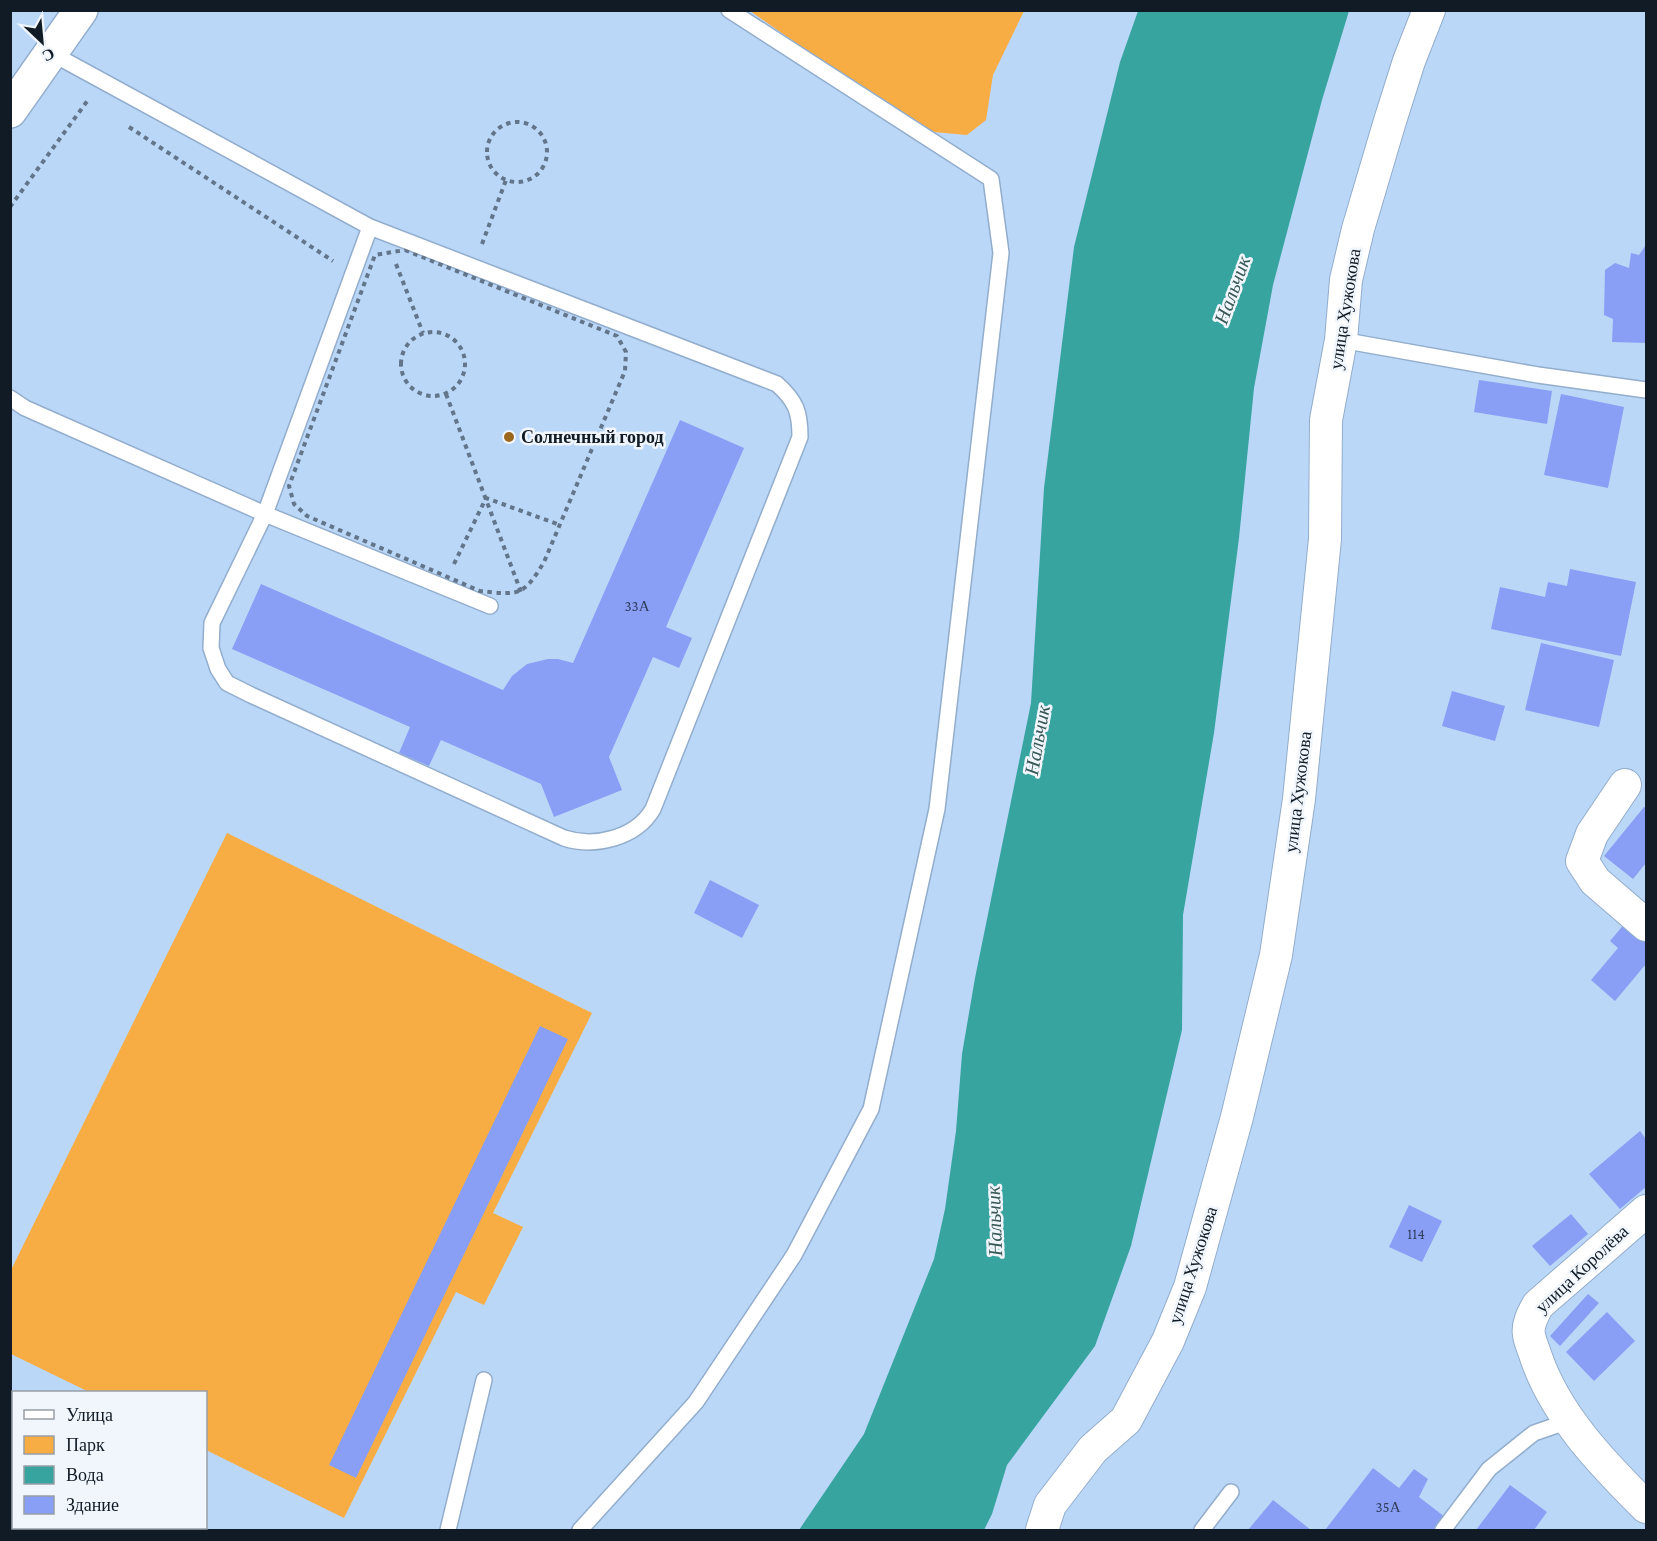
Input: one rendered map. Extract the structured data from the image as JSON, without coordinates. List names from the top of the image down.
{
  "streets": {
    "street": ["улица Хужокова", "улица Королёва"]
  },
  "water": ["Нальчик"],
  "places": ["Солнечный город"],
  "house_numbers": ["33А", "114", "35А"],
  "legend": [
    "Улица",
    "Парк",
    "Вода",
    "Здание"
  ],
  "north": "bottom right"
}
